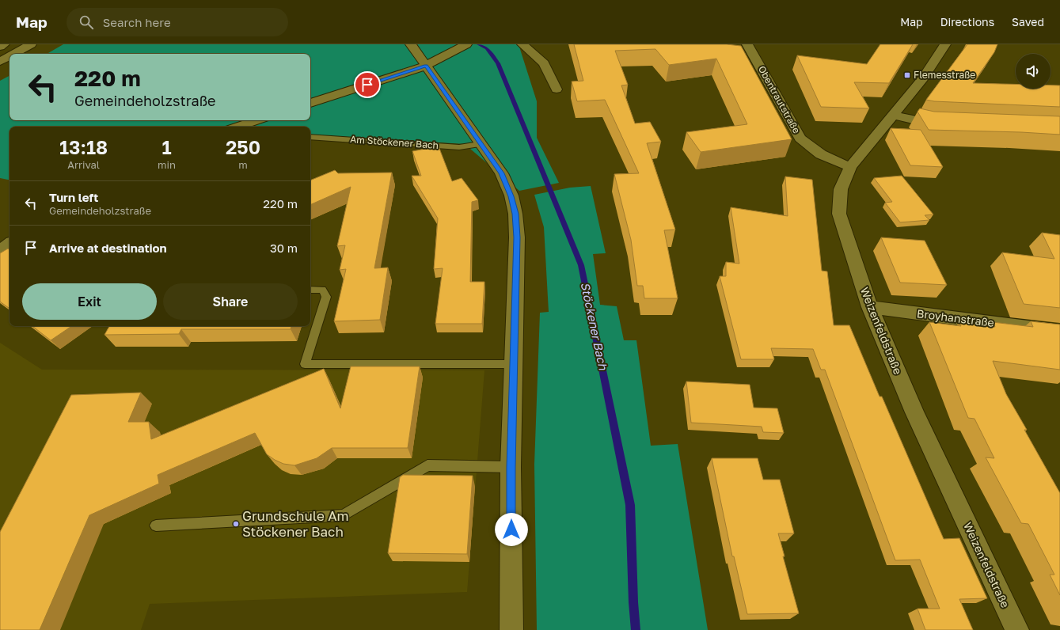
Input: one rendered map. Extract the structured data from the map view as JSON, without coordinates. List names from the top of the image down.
{
  "streets": {
    "street": ["Obentrautstraße", "Broyhanstraße", "Weizenfeldstraße"],
    "lane": ["Am Stöckener Bach"]
  },
  "crossings": [
    ["Obentrautstraße", "Weizenfeldstraße"],
    ["Broyhanstraße", "Weizenfeldstraße"]
  ],
  "water": ["Stöckener Bach"],
  "places": {
    "transit": ["Flemesstraße"],
    "other": ["Grundschule Am Stöckener Bach"]
  },
  "page": {
    "header": "Map",
    "search": "Search here",
    "nav": ["Map", "Directions", "Saved"],
    "turn": ["220 m", "Gemeindeholzstraße"],
    "eta": [
      "13:18",
      "Arrival",
      "1",
      "min",
      "250",
      "m"
    ],
    "list": [
      {
        "name": "Turn left",
        "note": "Gemeindeholzstraße",
        "value": "220 m"
      },
      {
        "name": "Arrive at destination",
        "value": "30 m"
      }
    ],
    "buttons": ["Exit", "Share"]
  }
}
